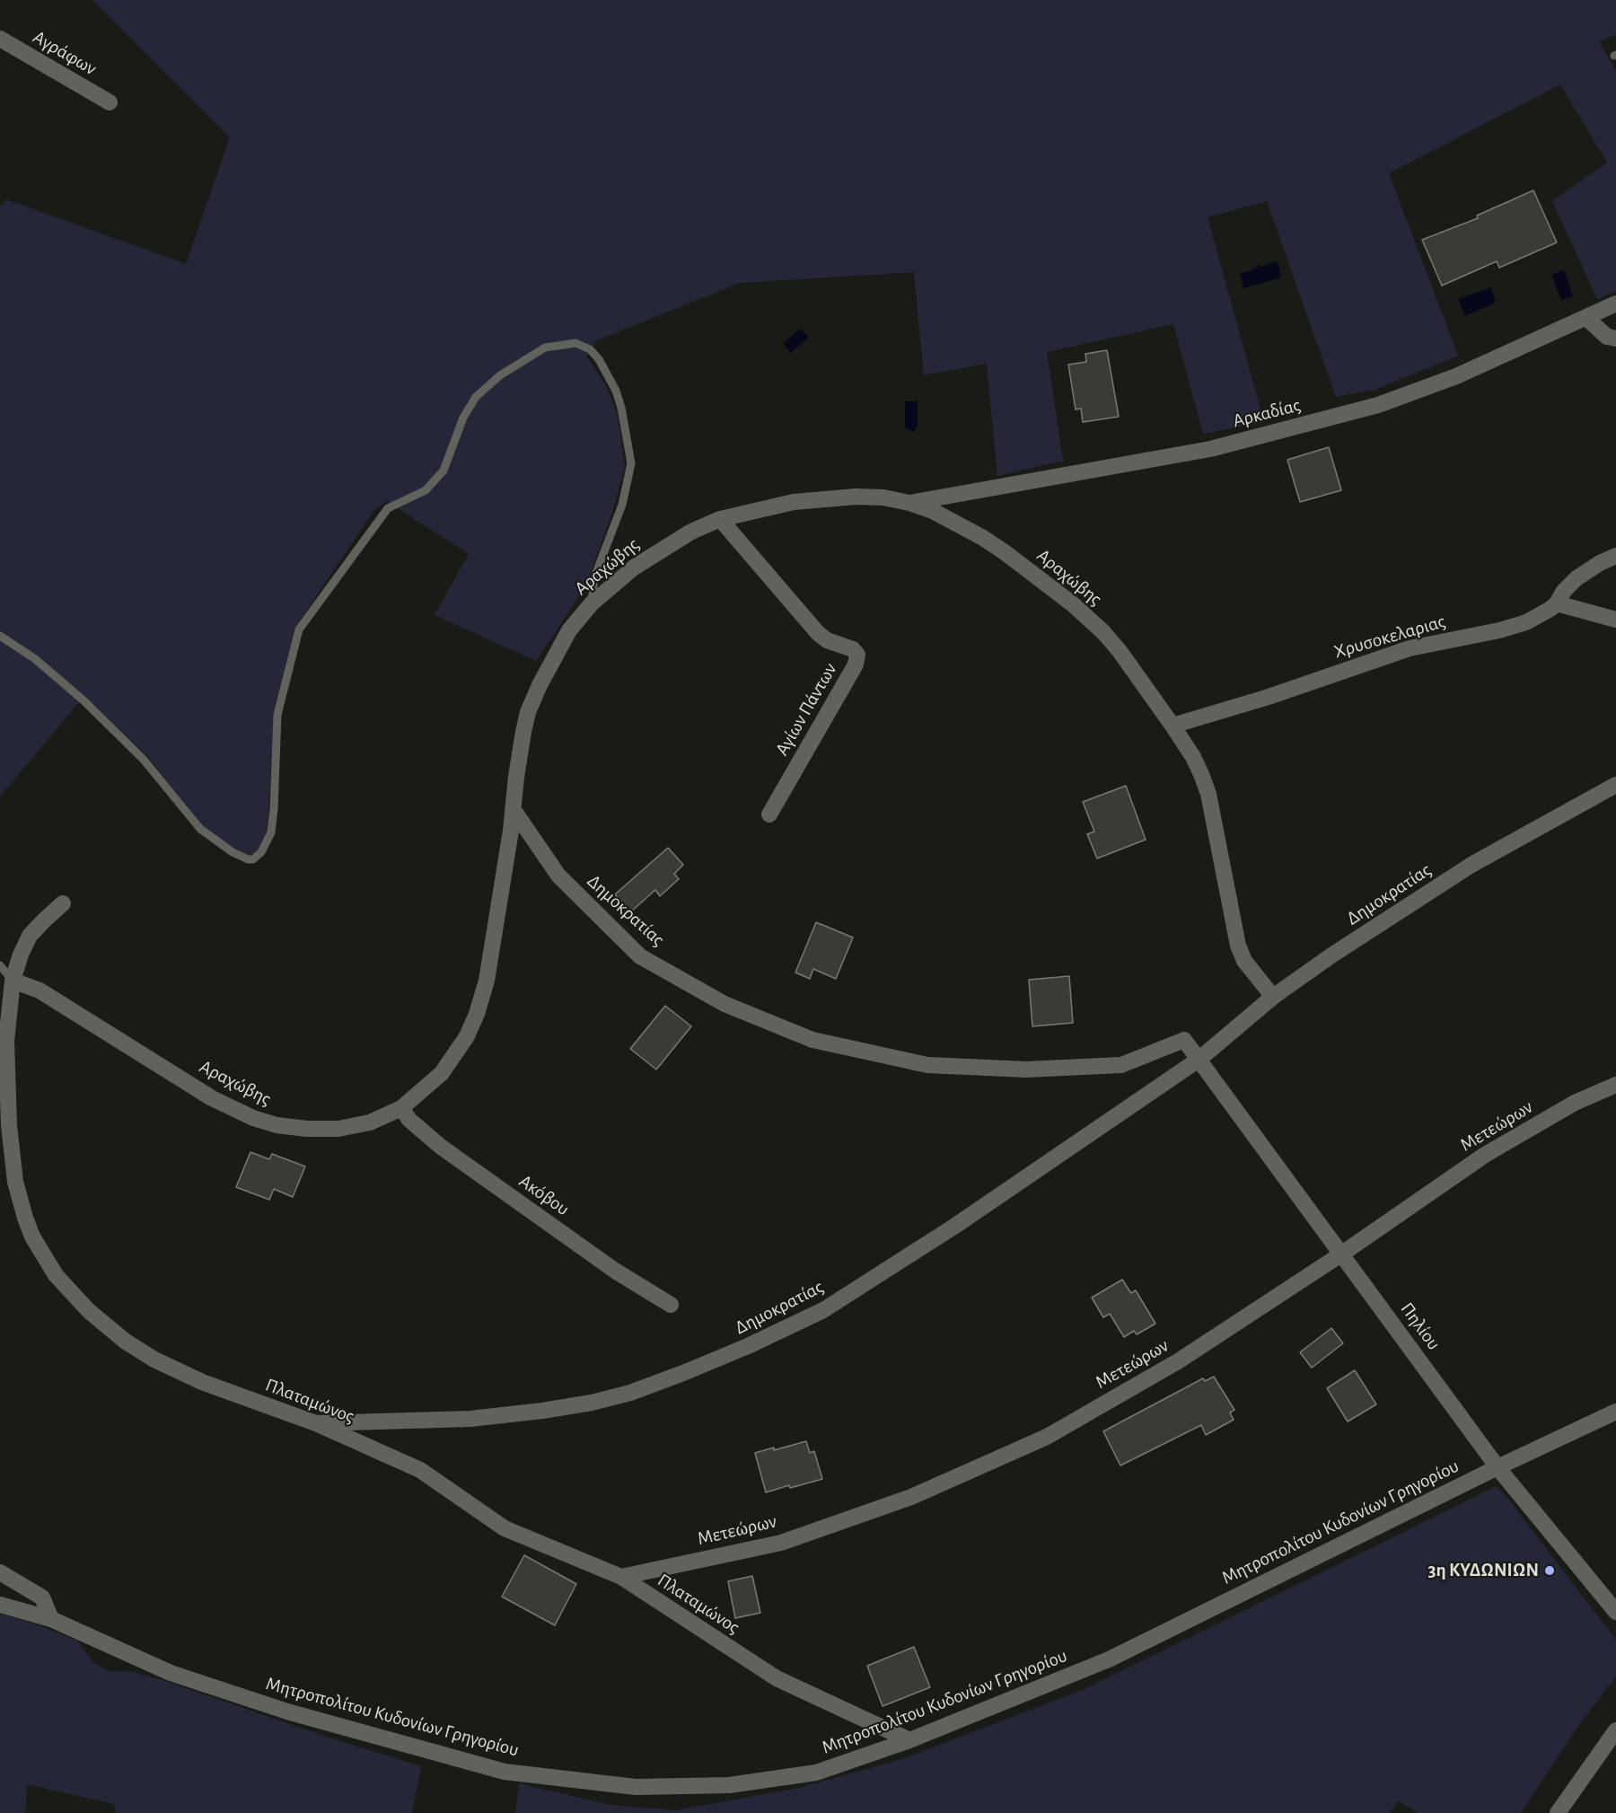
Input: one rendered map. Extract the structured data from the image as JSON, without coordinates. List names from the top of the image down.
{
  "streets": {
    "street": [
      "Αγράφων",
      "Αρκαδίας",
      "Αραχώβης",
      "Χρυσοκελαριας",
      "Αγίων Πάντων",
      "Δημοκρατίας",
      "Μετεώρων",
      "Ακόβου",
      "Πηλίου",
      "Πλαταμώνος",
      "Μητροπολίτου Κυδονίων Γρηγορίου"
    ]
  },
  "crossings": [
    ["Αρκαδίας", "Αραχώβης"],
    ["Αραχώβης", "Χρυσοκελαριας"],
    ["Αραχώβης", "Αγίων Πάντων"],
    ["Αραχώβης", "Δημοκρατίας"],
    ["Αραχώβης", "Ακόβου"],
    ["Αραχώβης", "Πλαταμώνος"],
    ["Δημοκρατίας", "Πηλίου"],
    ["Δημοκρατίας", "Πλαταμώνος"],
    ["Μετεώρων", "Πηλίου"],
    ["Μετεώρων", "Πλαταμώνος"],
    ["Πηλίου", "Μητροπολίτου Κυδονίων Γρηγορίου"],
    ["Πλαταμώνος", "Μητροπολίτου Κυδονίων Γρηγορίου"]
  ],
  "places": ["3η ΚΥΔΩΝΙΩΝ"]
}
